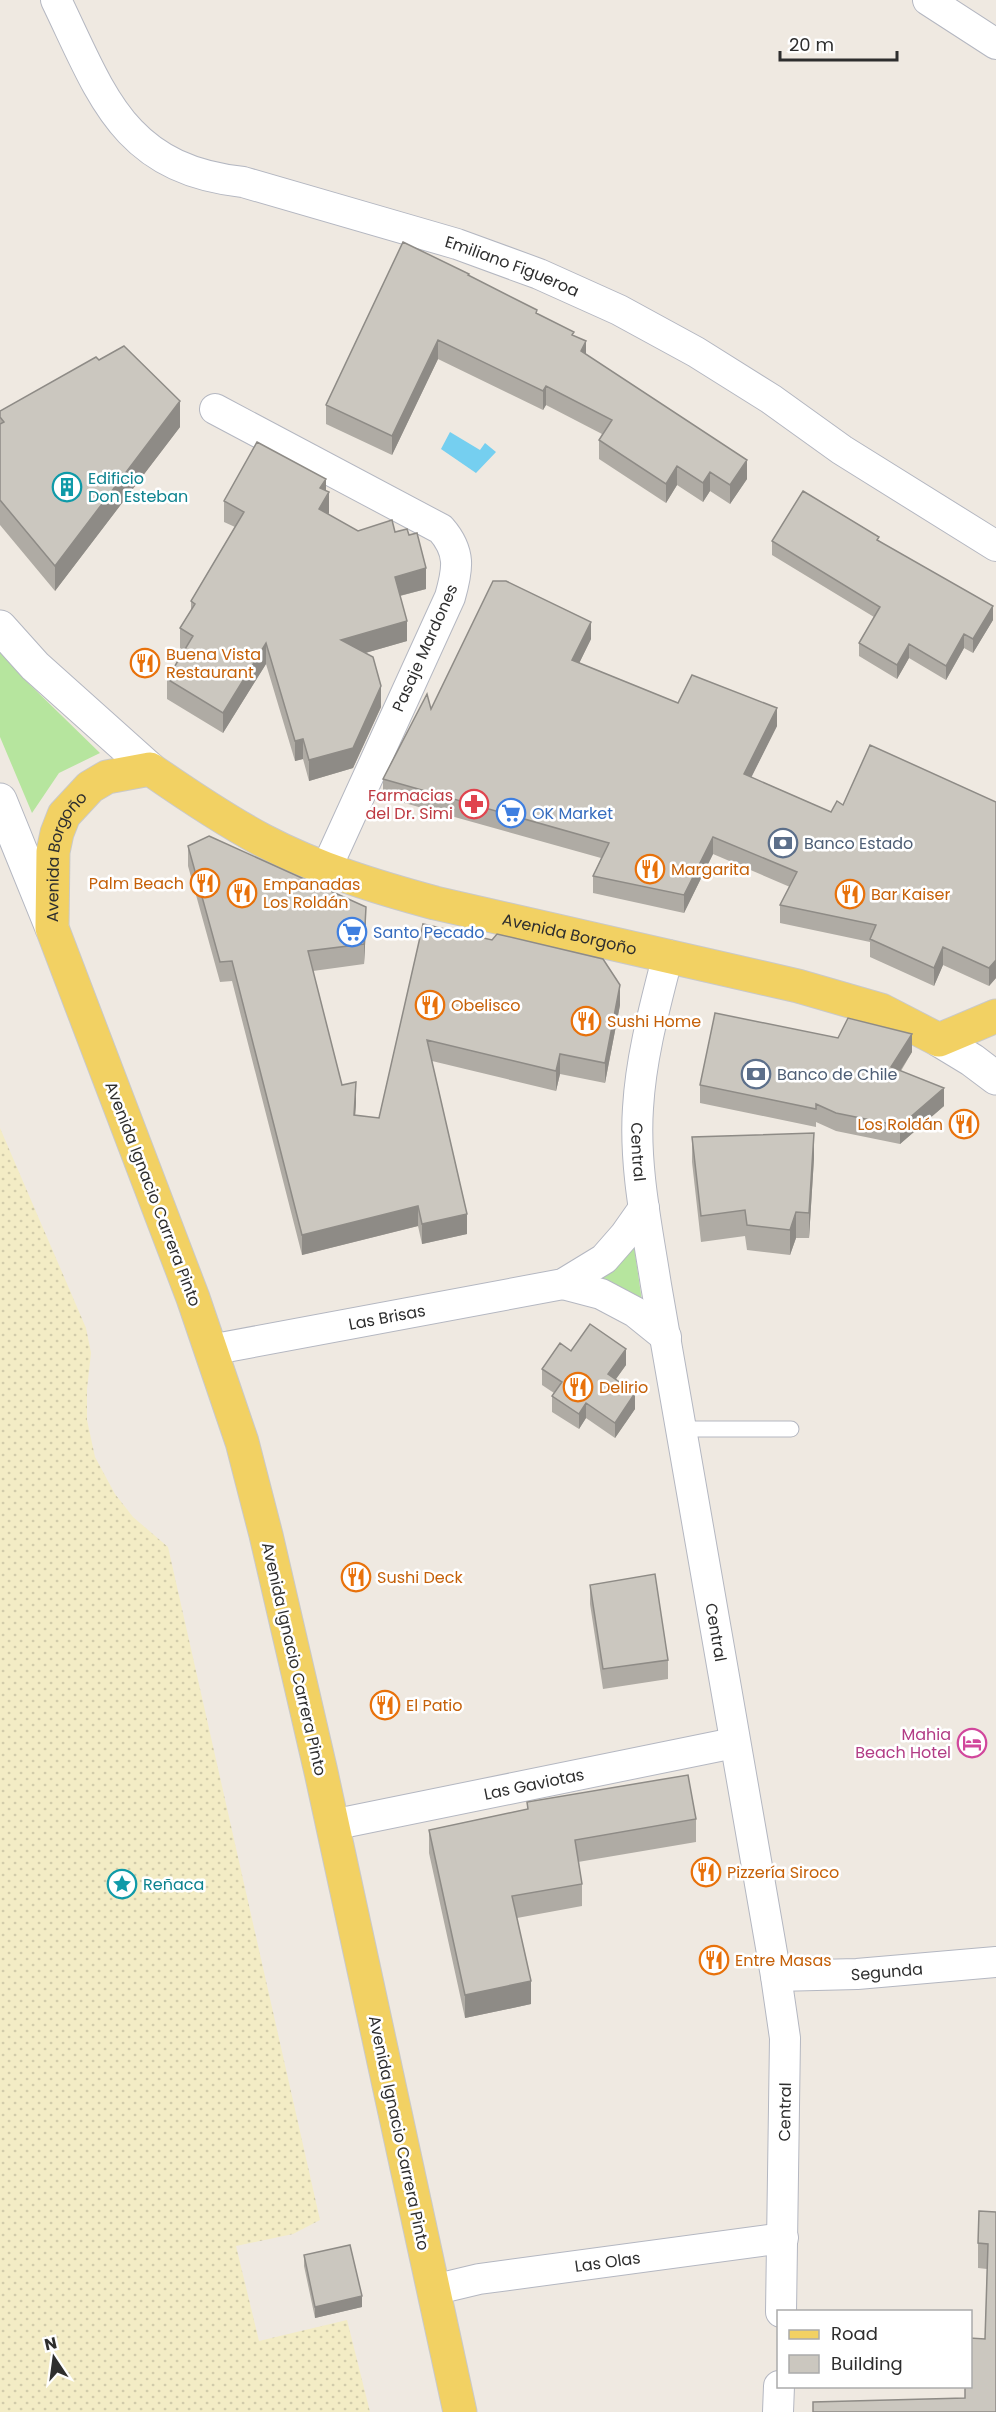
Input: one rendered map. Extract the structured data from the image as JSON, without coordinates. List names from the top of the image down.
{
  "streets": {
    "main road": ["Avenida Borgoño", "Avenida Ignacio Carrera Pinto"],
    "street": [
      "Emiliano Figueroa",
      "Pasaje Mardones",
      "Central",
      "Las Brisas",
      "Las Gaviotas",
      "Segunda",
      "Las Olas"
    ]
  },
  "crossings": [
    ["Pasaje Mardones", "Avenida Borgoño"],
    ["Avenida Borgoño", "Central"],
    ["Avenida Borgoño", "Avenida Ignacio Carrera Pinto"],
    ["Central", "Las Brisas"],
    ["Central", "Las Gaviotas"],
    ["Central", "Segunda"],
    ["Central", "Las Olas"],
    ["Avenida Ignacio Carrera Pinto", "Las Brisas"],
    ["Avenida Ignacio Carrera Pinto", "Las Gaviotas"],
    ["Avenida Ignacio Carrera Pinto", "Las Olas"]
  ],
  "places": {
    "building": ["Edificio Don Esteban"],
    "restaurant": [
      "Buena Vista Restaurant",
      "Margarita",
      "Palm Beach",
      "Empanadas Los Roldán",
      "Bar Kaiser",
      "Obelisco",
      "Sushi Home",
      "Los Roldán",
      "Delirio",
      "Sushi Deck",
      "El Patio",
      "Pizzería Siroco",
      "Entre Masas"
    ],
    "pharmacy": ["Farmacias del Dr. Simi"],
    "supermarket": ["OK Market", "Santo Pecado"],
    "bank": ["Banco Estado", "Banco de Chile"],
    "hotel": ["Mahia Beach Hotel"],
    "place": ["Reñaca"]
  },
  "legend": ["Road", "Building"],
  "scale_bar": "20 m",
  "north": "top"
}
